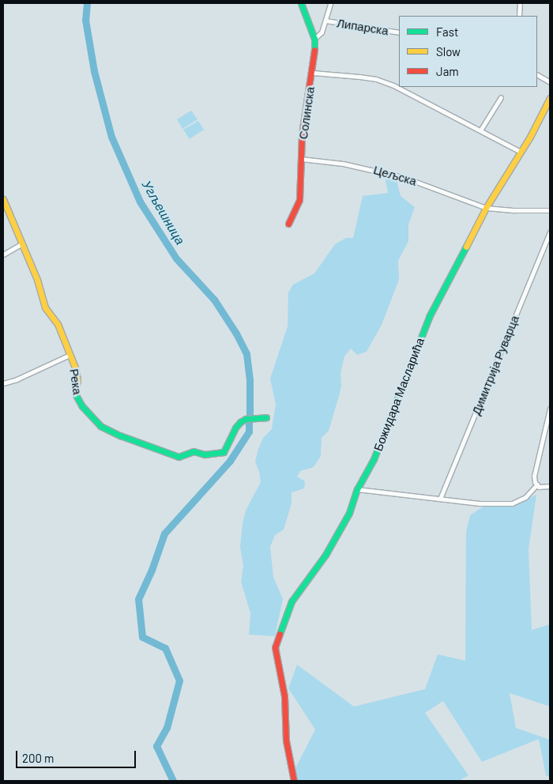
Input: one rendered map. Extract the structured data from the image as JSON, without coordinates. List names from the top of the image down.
{
  "streets": {
    "street": [
      "Липарска",
      "Солинска",
      "Цељска",
      "Димитрија Руварца",
      "Река",
      "Божидара Масларића"
    ]
  },
  "crossings": [
    ["Солинска", "Цељска"],
    ["Цељска", "Божидара Масларића"]
  ],
  "water": ["Угљешница"],
  "legend": ["Fast", "Slow", "Jam"],
  "scale_bar": "200 m"
}
